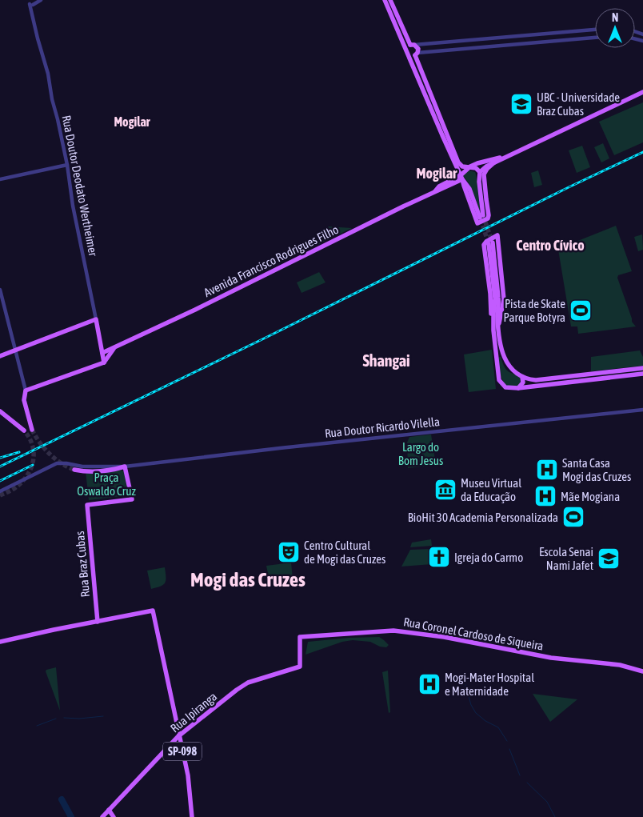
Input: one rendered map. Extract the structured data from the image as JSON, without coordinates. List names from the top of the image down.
{
  "streets": {
    "main road": [
      "Rua Doutor Deodato Wertheimer",
      "Avenida Francisco Rodrigues Filho",
      "Rua Braz Cubas",
      "Rua Coronel Cardoso de Siqueira",
      "Rua Ipiranga",
      "SP-098"
    ],
    "street": ["Rua Doutor Ricardo Vilella"]
  },
  "crossings": [
    ["Rua Doutor Deodato Wertheimer", "Avenida Francisco Rodrigues Filho"],
    ["Rua Doutor Ricardo Vilella", "Rua Braz Cubas"],
    ["Rua Braz Cubas", "SP-098"],
    ["Rua Coronel Cardoso de Siqueira", "Rua Ipiranga"],
    ["Rua Ipiranga", "SP-098"]
  ],
  "districts": [
    "Mogilar",
    "Mogilar",
    "Centro Cívico",
    "Shangai",
    "Mogi das Cruzes"
  ],
  "parks": ["Largo do Bom Jesus", "Praça Oswaldo Cruz"],
  "places": {
    "school or university": ["UBC - Universidade Braz Cubas", "Escola Senai Nami Jafet"],
    "sports": ["Pista de Skate Parque Botyra", "BioHit 30 Academia Personalizada"],
    "hospital": ["Santa Casa Mogi das Cruzes", "Mãe Mogiana", "Mogi-Mater Hospital e Maternidade"],
    "museum": ["Museu Virtual da Educação"],
    "theatre": ["Centro Cultural de Mogi das Cruzes"],
    "church": ["Igreja do Carmo"]
  },
  "north": "top"
}
